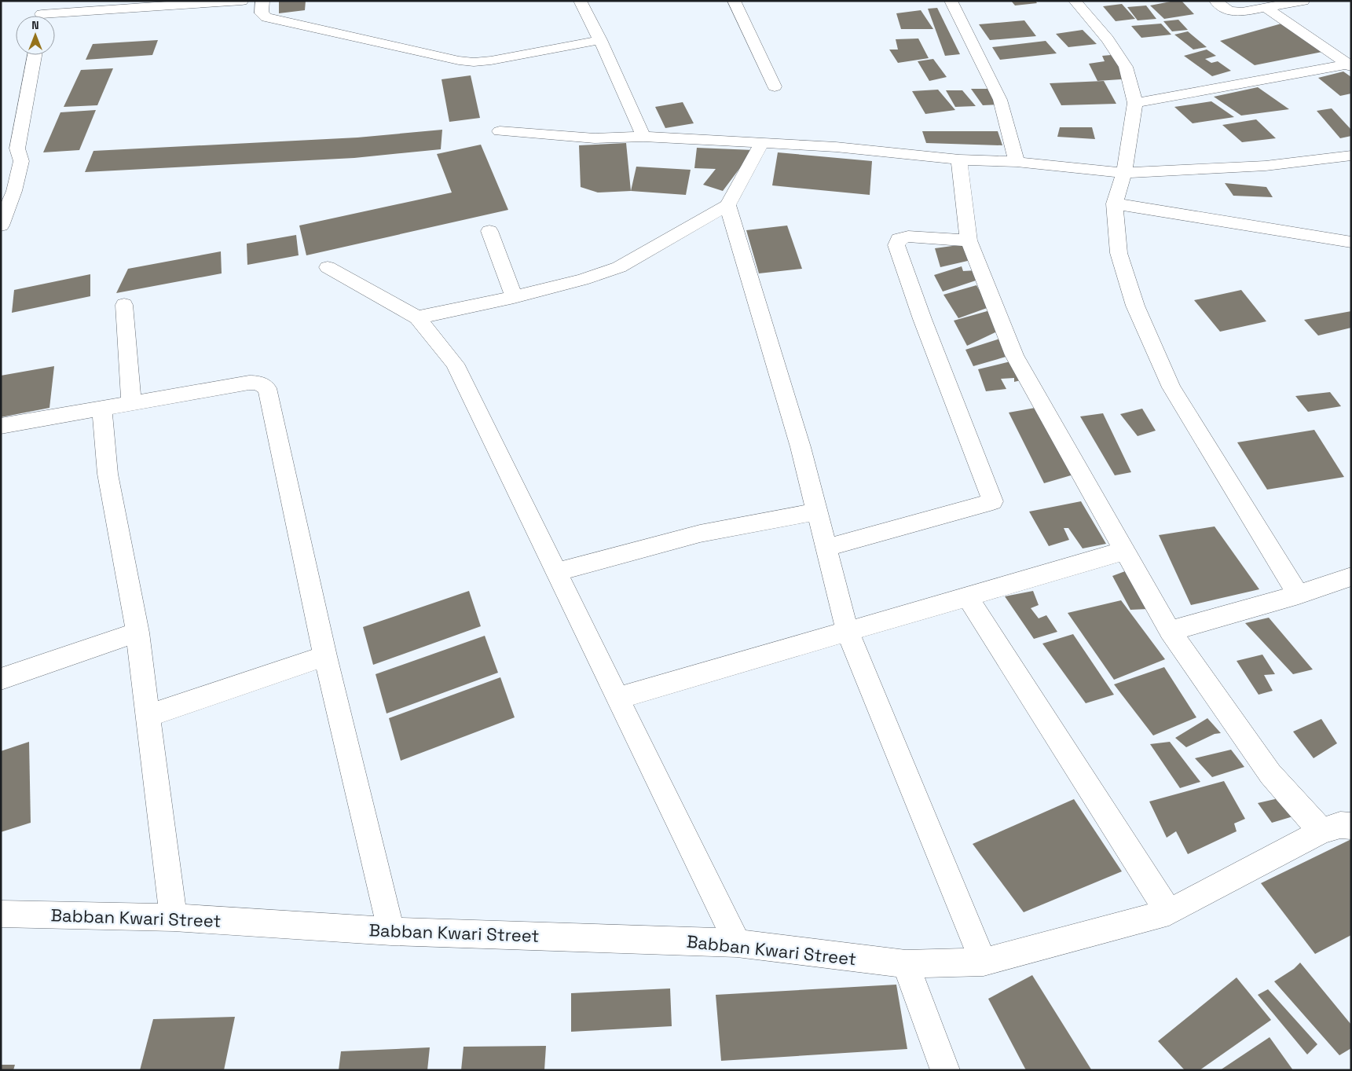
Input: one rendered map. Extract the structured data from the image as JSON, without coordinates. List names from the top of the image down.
{
  "streets": {
    "street": ["Babban Kwari Street"]
  },
  "north": "top"
}
